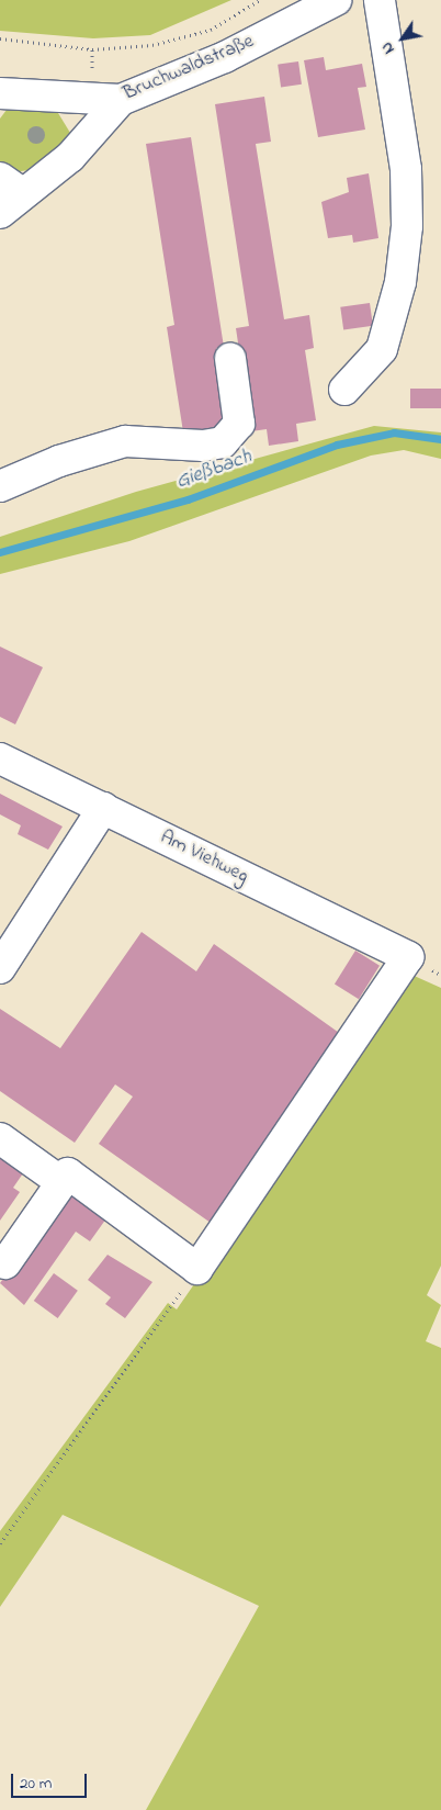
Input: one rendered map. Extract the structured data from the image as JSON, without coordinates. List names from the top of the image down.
{
  "streets": {
    "street": ["Bruchwaldstraße", "Am Viehweg"]
  },
  "water": ["Gießbach"],
  "scale_bar": "20 m",
  "north": "bottom left"
}
